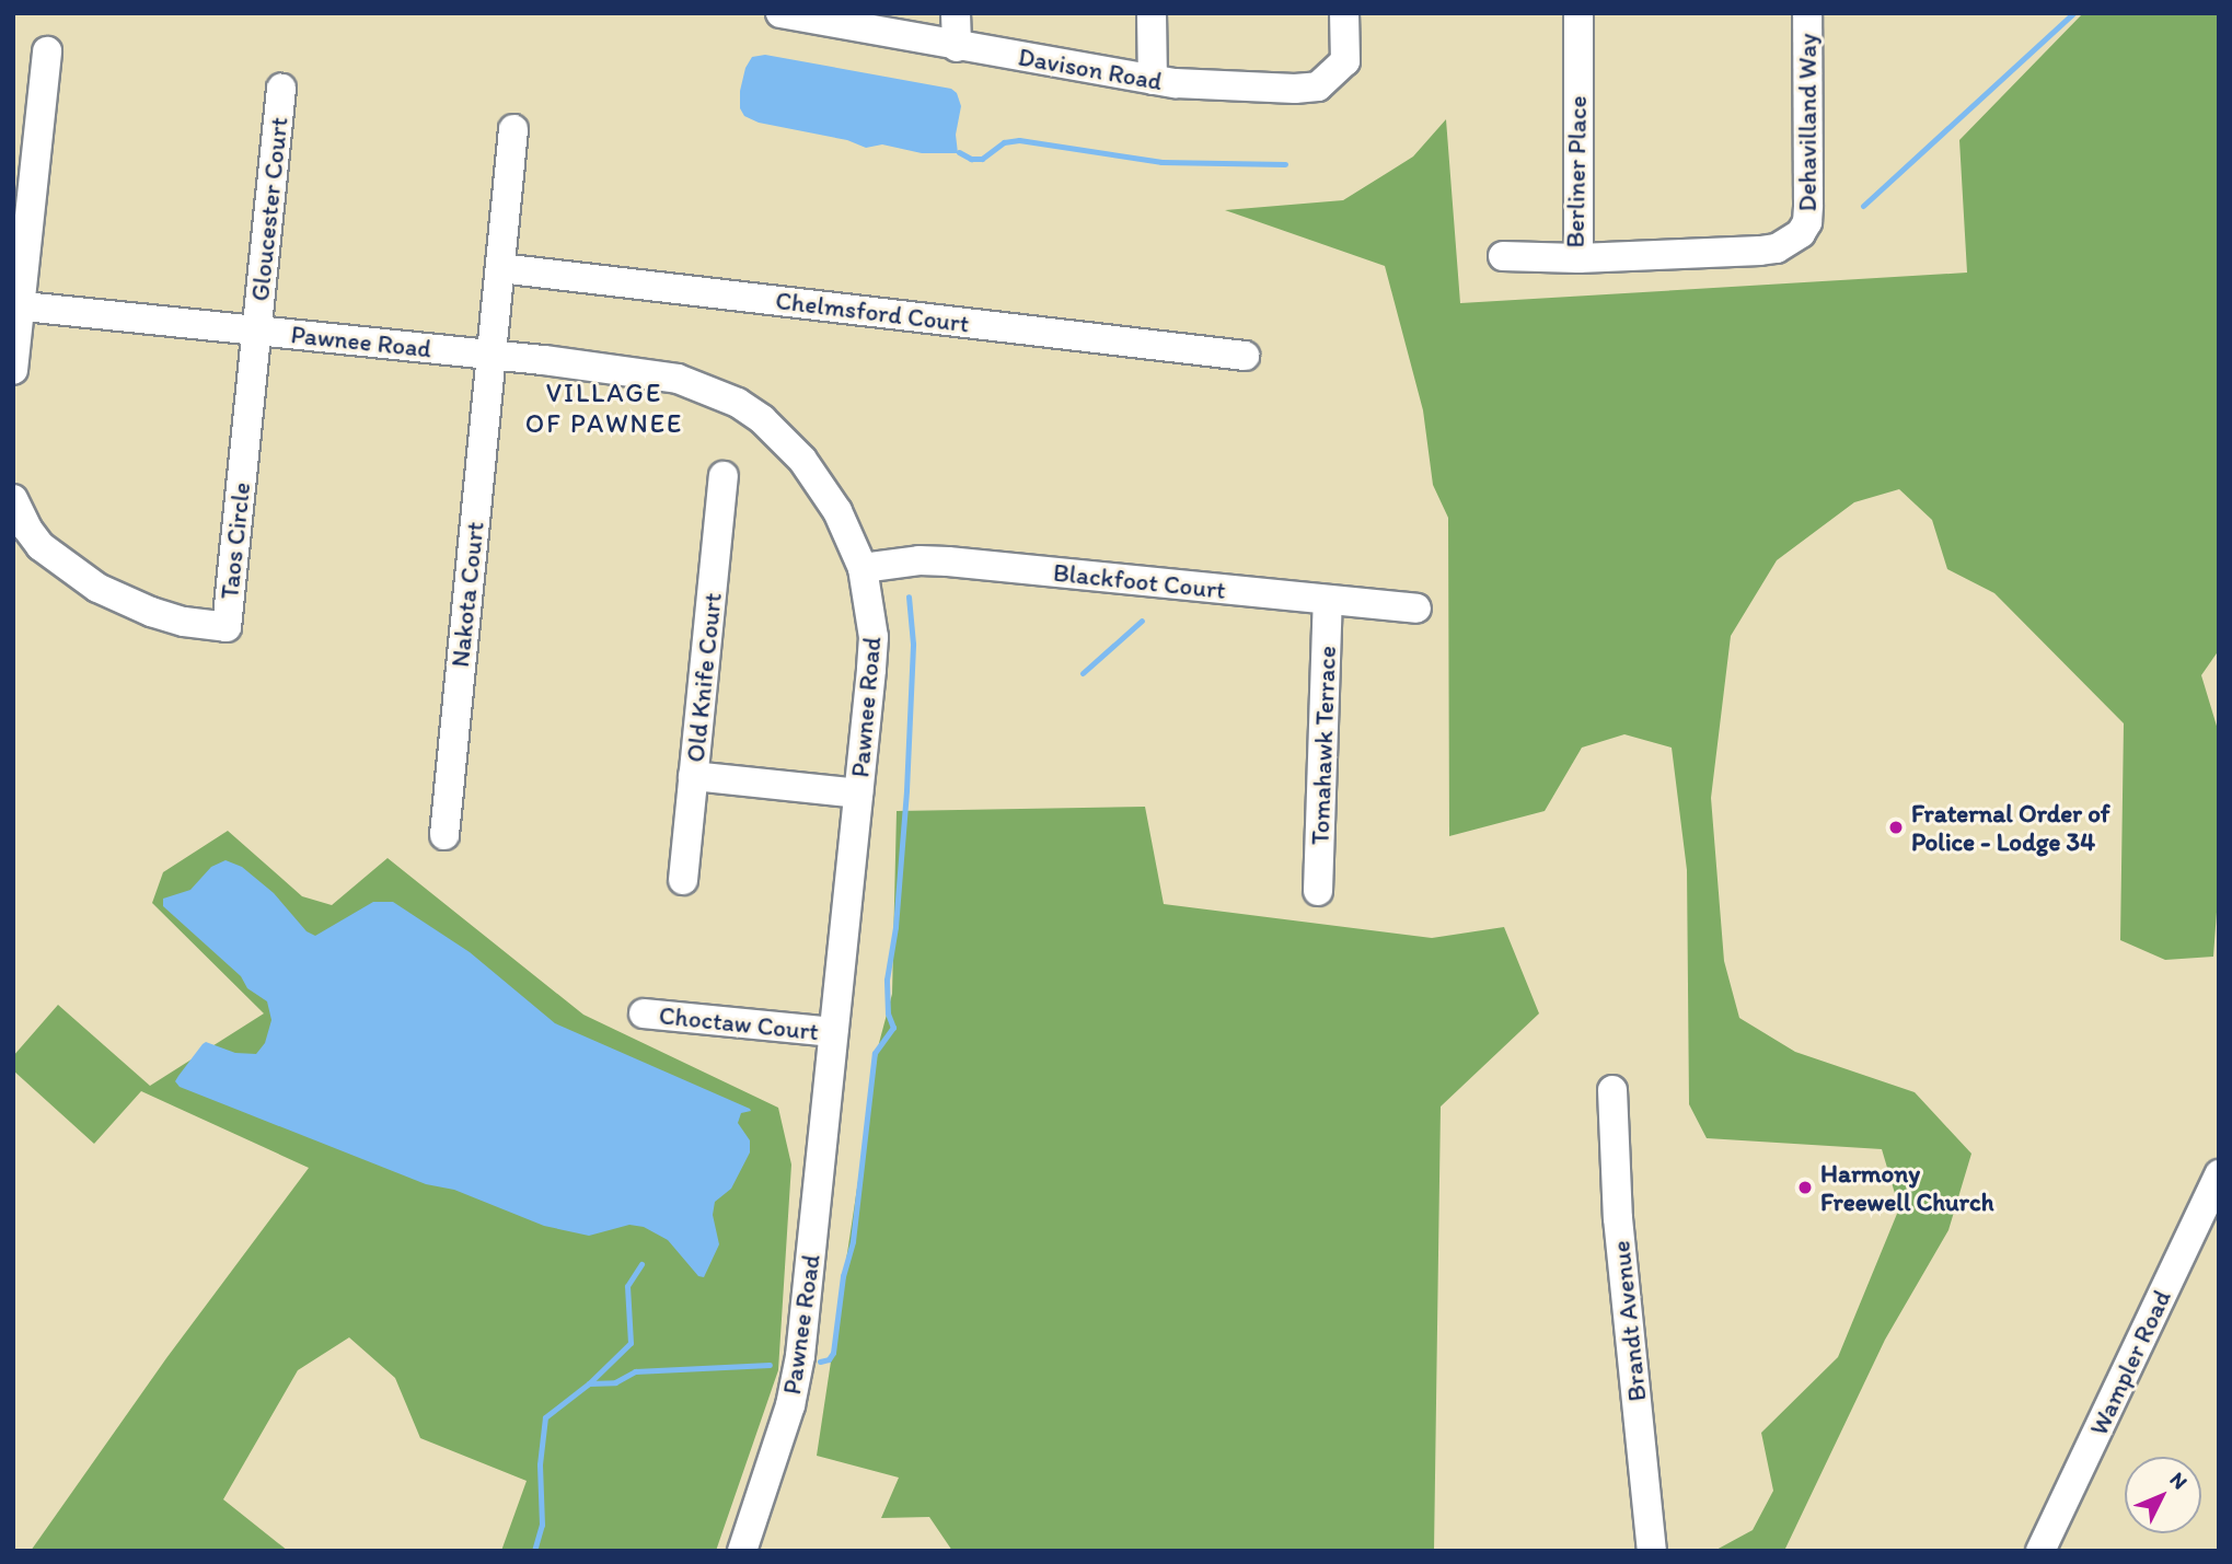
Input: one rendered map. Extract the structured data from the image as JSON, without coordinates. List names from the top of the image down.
{
  "streets": {
    "street": [
      "Davison Road",
      "Dehavilland Way",
      "Berliner Place",
      "Gloucester Court",
      "Chelmsford Court",
      "Pawnee Road",
      "Taos Circle",
      "Blackfoot Court",
      "Nakota Court",
      "Old Knife Court",
      "Tomahawk Terrace",
      "Choctaw Court",
      "Brandt Avenue",
      "Wampler Road"
    ]
  },
  "crossings": [
    ["Dehavilland Way", "Berliner Place"],
    ["Gloucester Court", "Pawnee Road"],
    ["Gloucester Court", "Taos Circle"],
    ["Chelmsford Court", "Nakota Court"],
    ["Pawnee Road", "Taos Circle"],
    ["Pawnee Road", "Blackfoot Court"],
    ["Pawnee Road", "Nakota Court"],
    ["Pawnee Road", "Choctaw Court"],
    ["Blackfoot Court", "Tomahawk Terrace"]
  ],
  "districts": ["VILLAGE OF PAWNEE"],
  "places": ["Fraternal Order of Police - Lodge 34", "Harmony Freewell Church"],
  "north": "top right"
}
